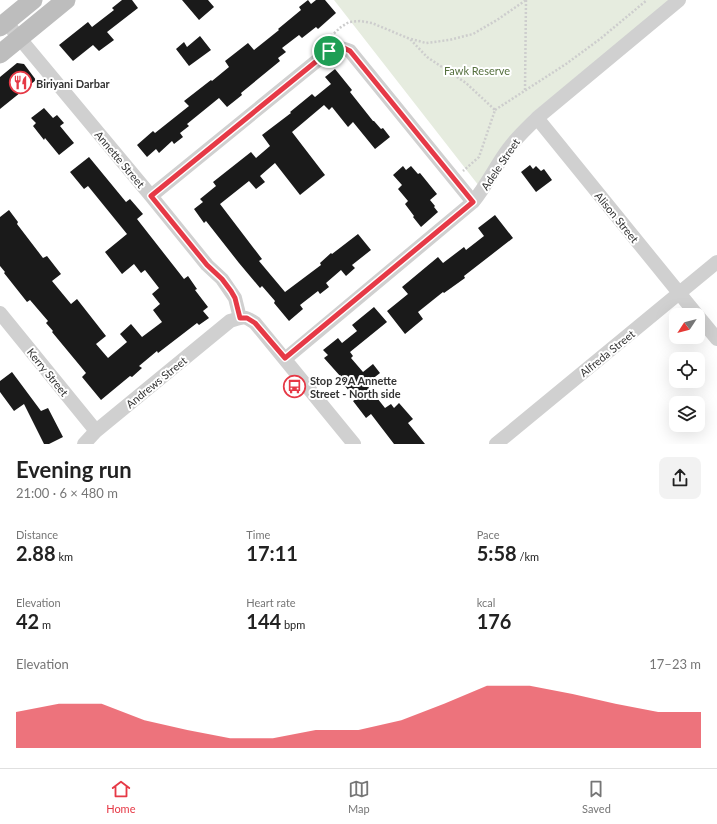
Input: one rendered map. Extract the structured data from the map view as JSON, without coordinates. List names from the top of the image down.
{
  "streets": {
    "street": [
      "Annette Street",
      "Adele Street",
      "Alison Street",
      "Alfreda Street",
      "Kerry Street",
      "Andrews Street"
    ]
  },
  "crossings": [
    ["Annette Street", "Andrews Street"],
    ["Adele Street", "Alison Street"],
    ["Alison Street", "Alfreda Street"],
    ["Kerry Street", "Andrews Street"]
  ],
  "parks": ["Fawk Reserve"],
  "places": {
    "restaurant": ["Biriyani Darbar"],
    "bus stop": ["Stop 29A Annette Street - North side"]
  },
  "north": "bottom left",
  "page": {
    "heading": ["Evening run", "21:00 · 6 × 480 m"],
    "stats": [
      ["Distance", "2.88 km"],
      ["Time", "17:11"],
      ["Pace", "5:58 /km"],
      ["Elevation", "42 m"],
      ["Heart rate", "144 bpm"],
      ["kcal", "176"]
    ],
    "chart": ["Elevation", "17–23 m"],
    "tabs": ["Home", "Map", "Saved"]
  }
}
